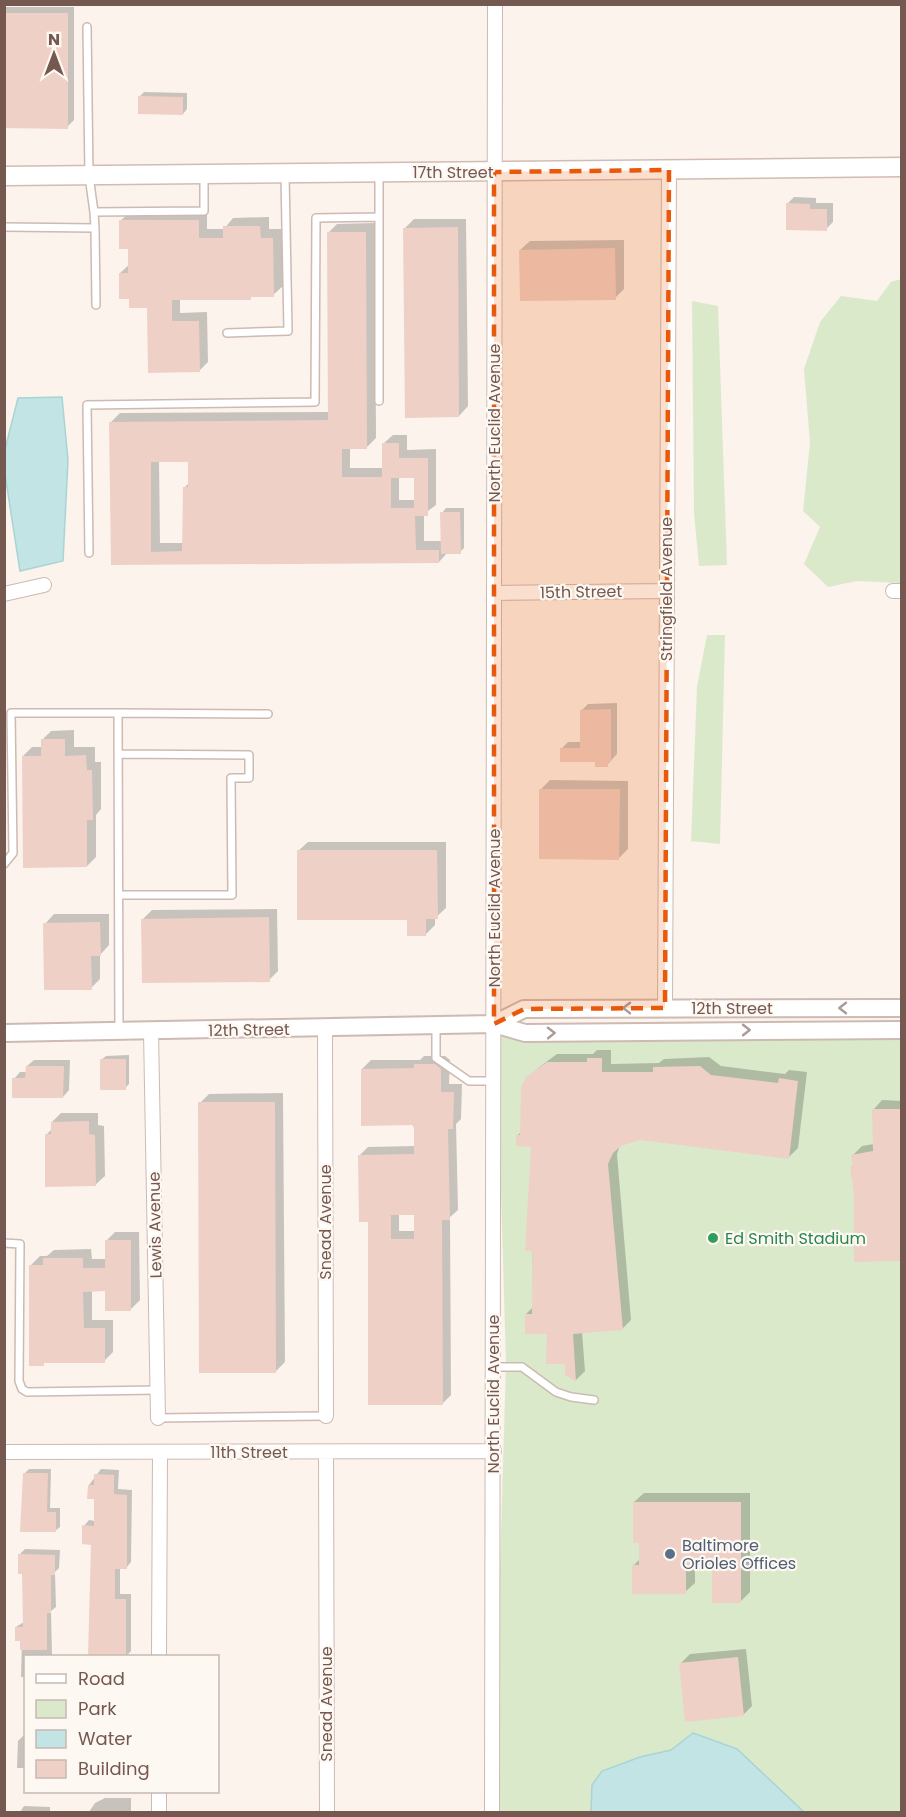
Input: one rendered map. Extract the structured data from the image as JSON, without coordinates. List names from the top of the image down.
{
  "streets": {
    "main road": ["17th Street"],
    "street": [
      "North Euclid Avenue",
      "Stringfield Avenue",
      "15th Street",
      "12th Street",
      "Snead Avenue",
      "Lewis Avenue",
      "11th Street"
    ]
  },
  "crossings": [
    ["17th Street", "North Euclid Avenue"],
    ["17th Street", "Stringfield Avenue"],
    ["North Euclid Avenue", "15th Street"],
    ["North Euclid Avenue", "12th Street"],
    ["North Euclid Avenue", "11th Street"],
    ["Stringfield Avenue", "15th Street"],
    ["Stringfield Avenue", "12th Street"],
    ["12th Street", "Snead Avenue"],
    ["12th Street", "Lewis Avenue"],
    ["Snead Avenue", "11th Street"]
  ],
  "places": ["Ed Smith Stadium", "Baltimore Orioles Offices"],
  "legend": [
    "Road",
    "Park",
    "Water",
    "Building"
  ],
  "north": "top"
}
